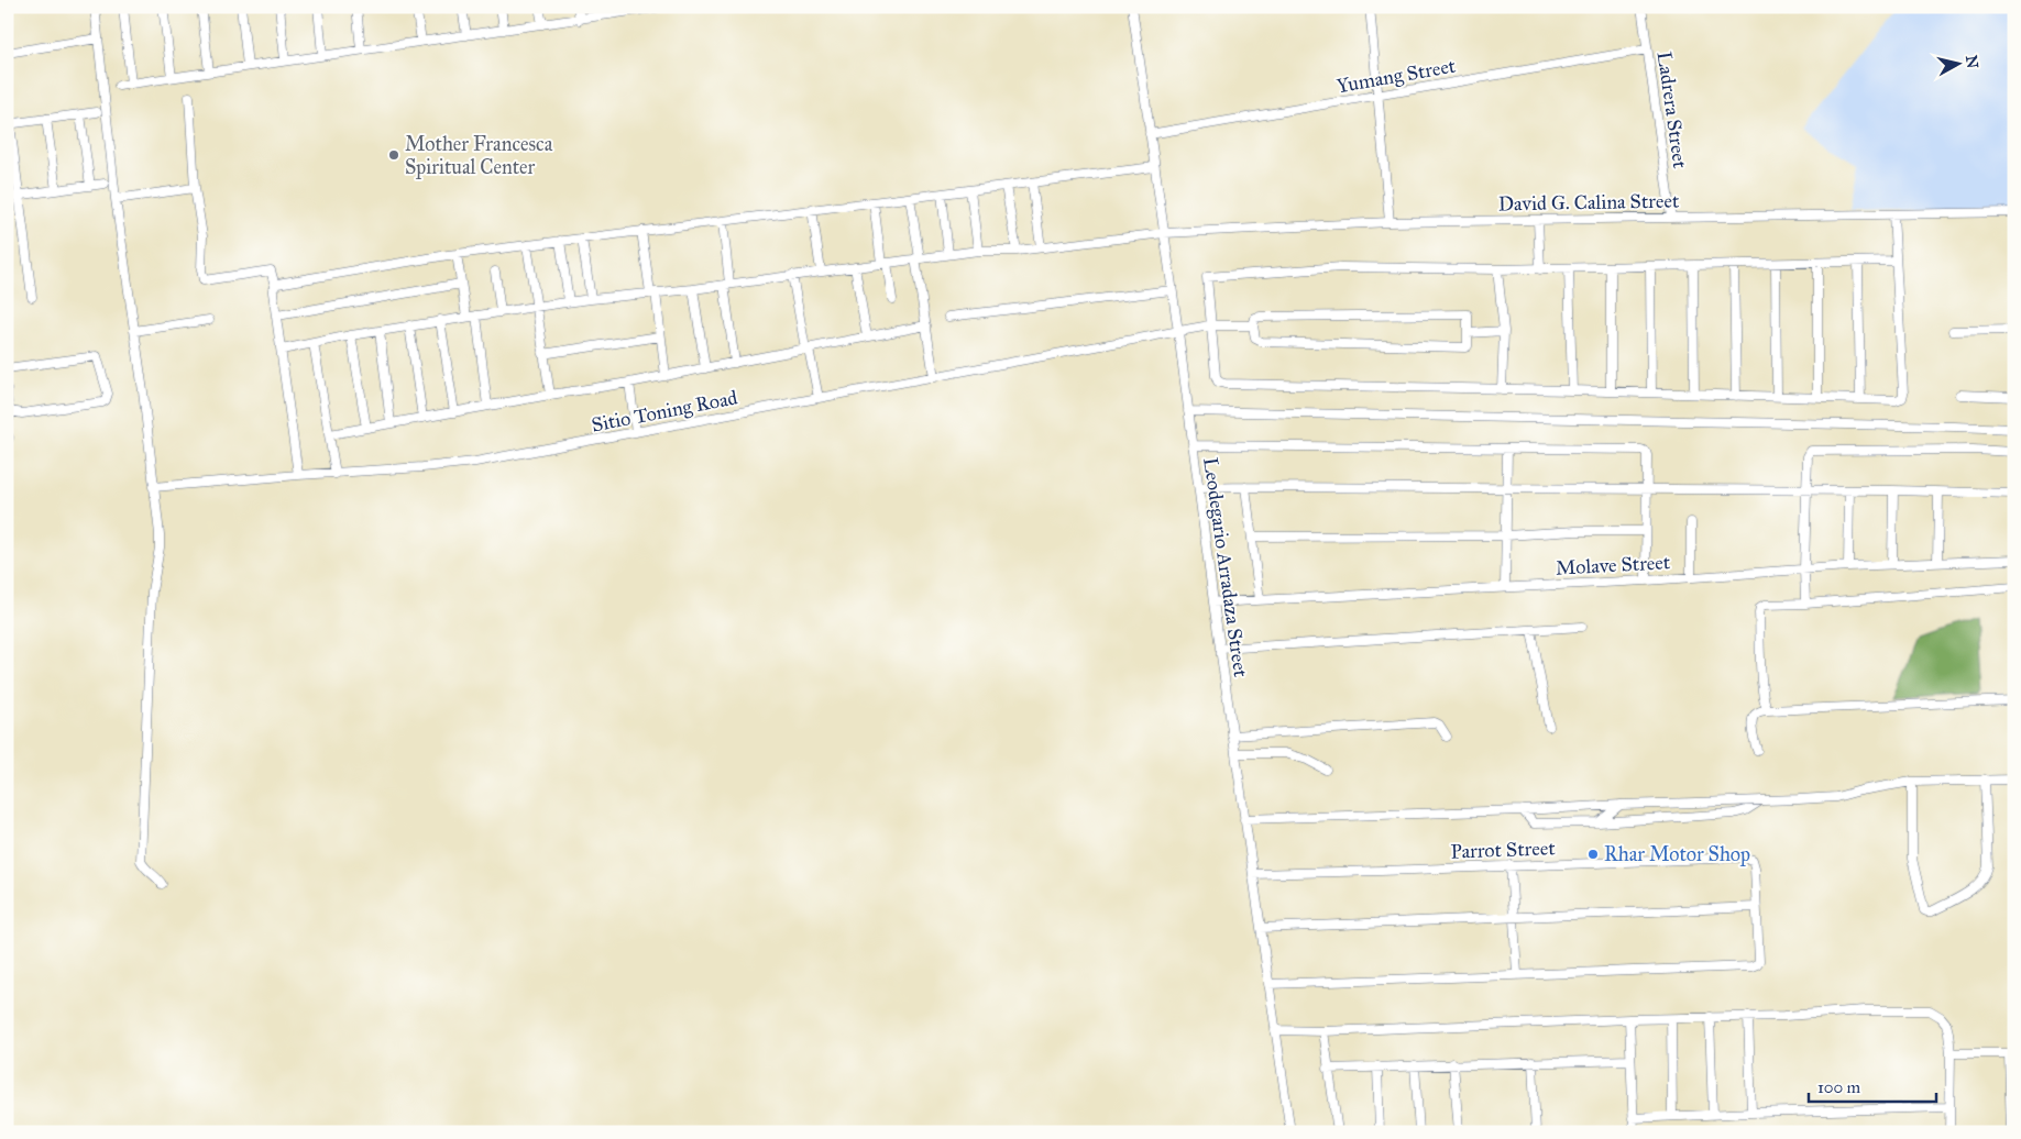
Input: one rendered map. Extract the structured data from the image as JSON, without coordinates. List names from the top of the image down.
{
  "streets": {
    "street": [
      "Yumang Street",
      "Ladrera Street",
      "David G. Calina Street",
      "Sitio Toning Road",
      "Molave Street",
      "Leodegario Arradaza Street",
      "Parrot Street"
    ]
  },
  "crossings": [
    ["Yumang Street", "Ladrera Street"],
    ["Yumang Street", "Leodegario Arradaza Street"],
    ["Ladrera Street", "David G. Calina Street"],
    ["David G. Calina Street", "Leodegario Arradaza Street"],
    ["Sitio Toning Road", "Leodegario Arradaza Street"],
    ["Molave Street", "Leodegario Arradaza Street"],
    ["Leodegario Arradaza Street", "Parrot Street"]
  ],
  "places": ["Mother Francesca Spiritual Center", "Rhar Motor Shop"],
  "scale_bar": "100 m",
  "north": "right"
}
